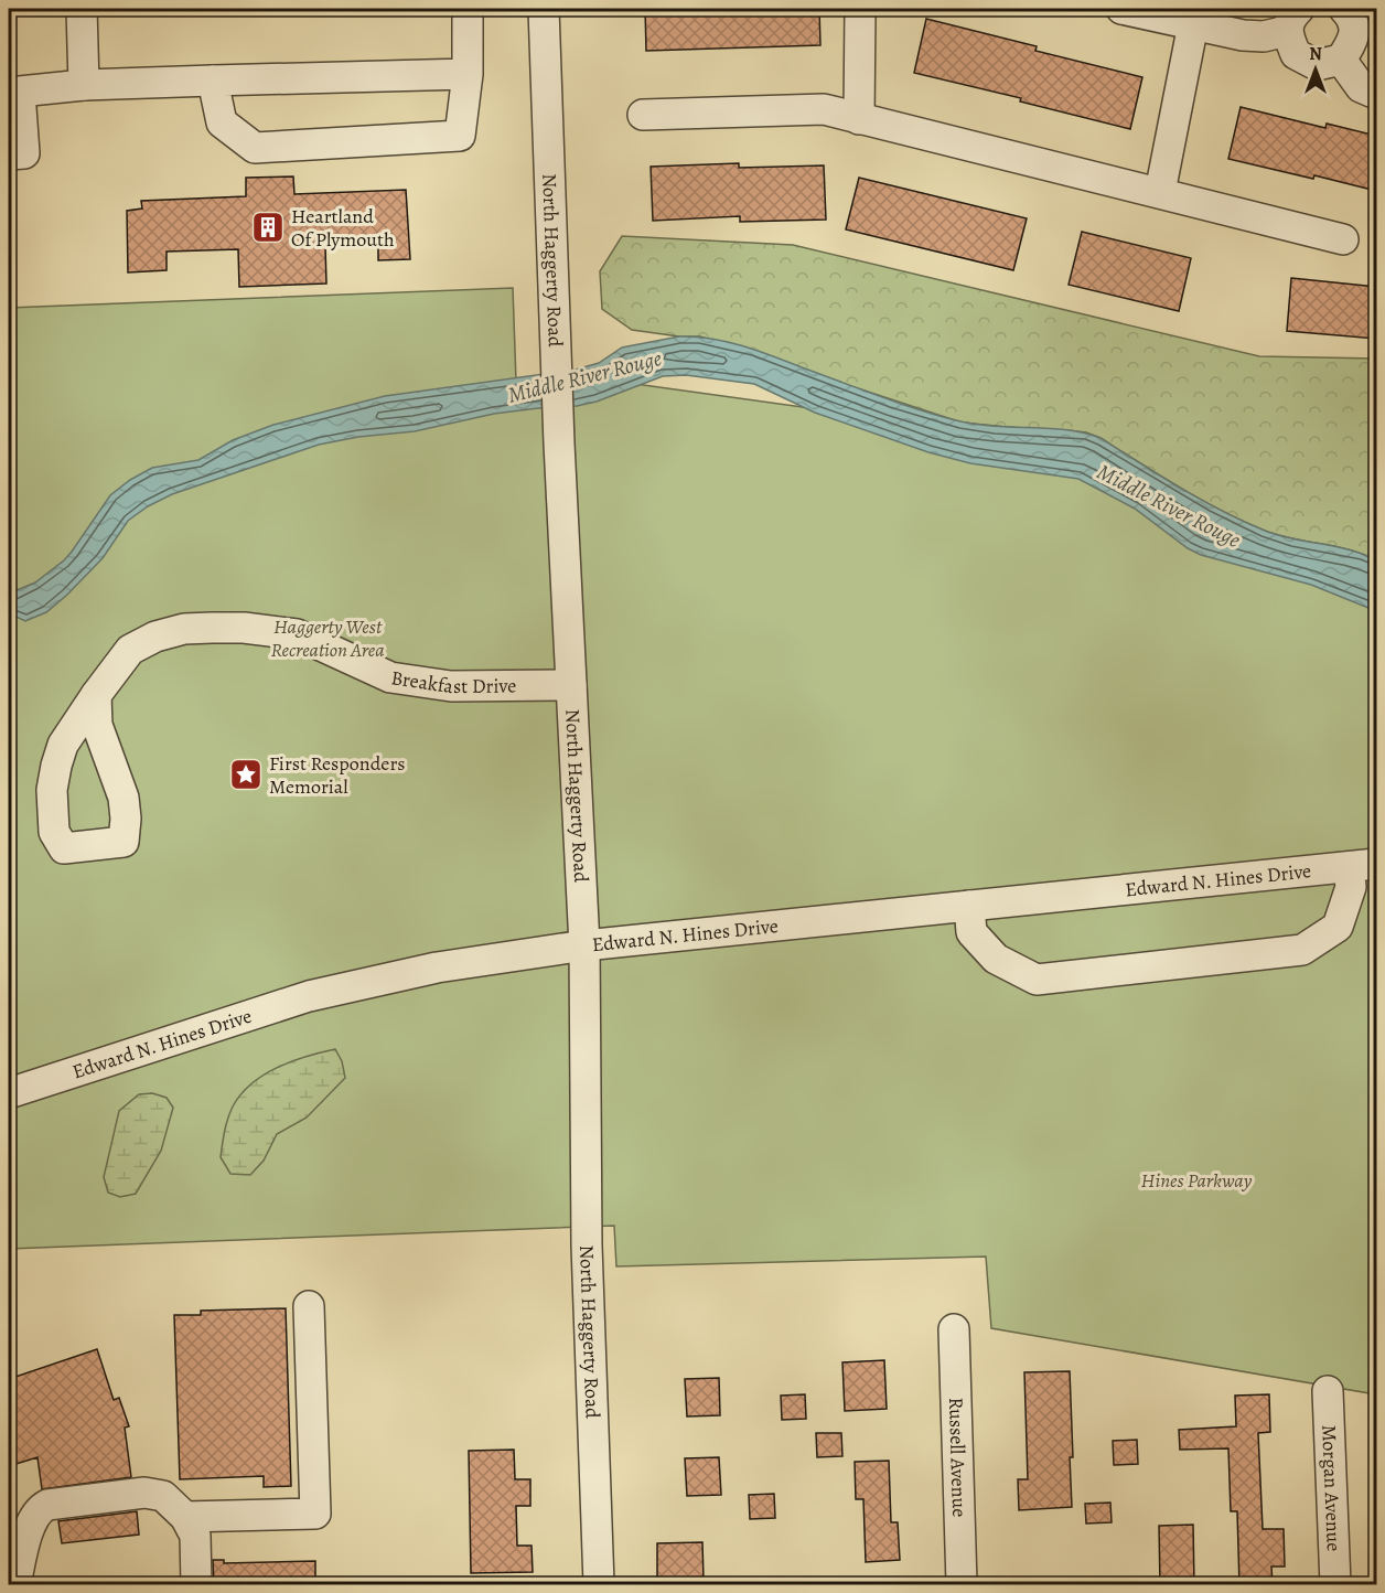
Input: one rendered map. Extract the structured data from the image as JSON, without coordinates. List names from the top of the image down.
{
  "streets": {
    "street": [
      "North Haggerty Road",
      "Breakfast Drive",
      "Edward N. Hines Drive",
      "Russell Avenue",
      "Morgan Avenue"
    ]
  },
  "crossings": [
    ["North Haggerty Road", "Breakfast Drive"],
    ["North Haggerty Road", "Edward N. Hines Drive"]
  ],
  "water": ["Middle River Rouge"],
  "parks": ["Haggerty West Recreation Area", "Hines Parkway"],
  "places": {
    "building": ["Heartland Of Plymouth"],
    "place": ["First Responders Memorial"]
  },
  "north": "top"
}
